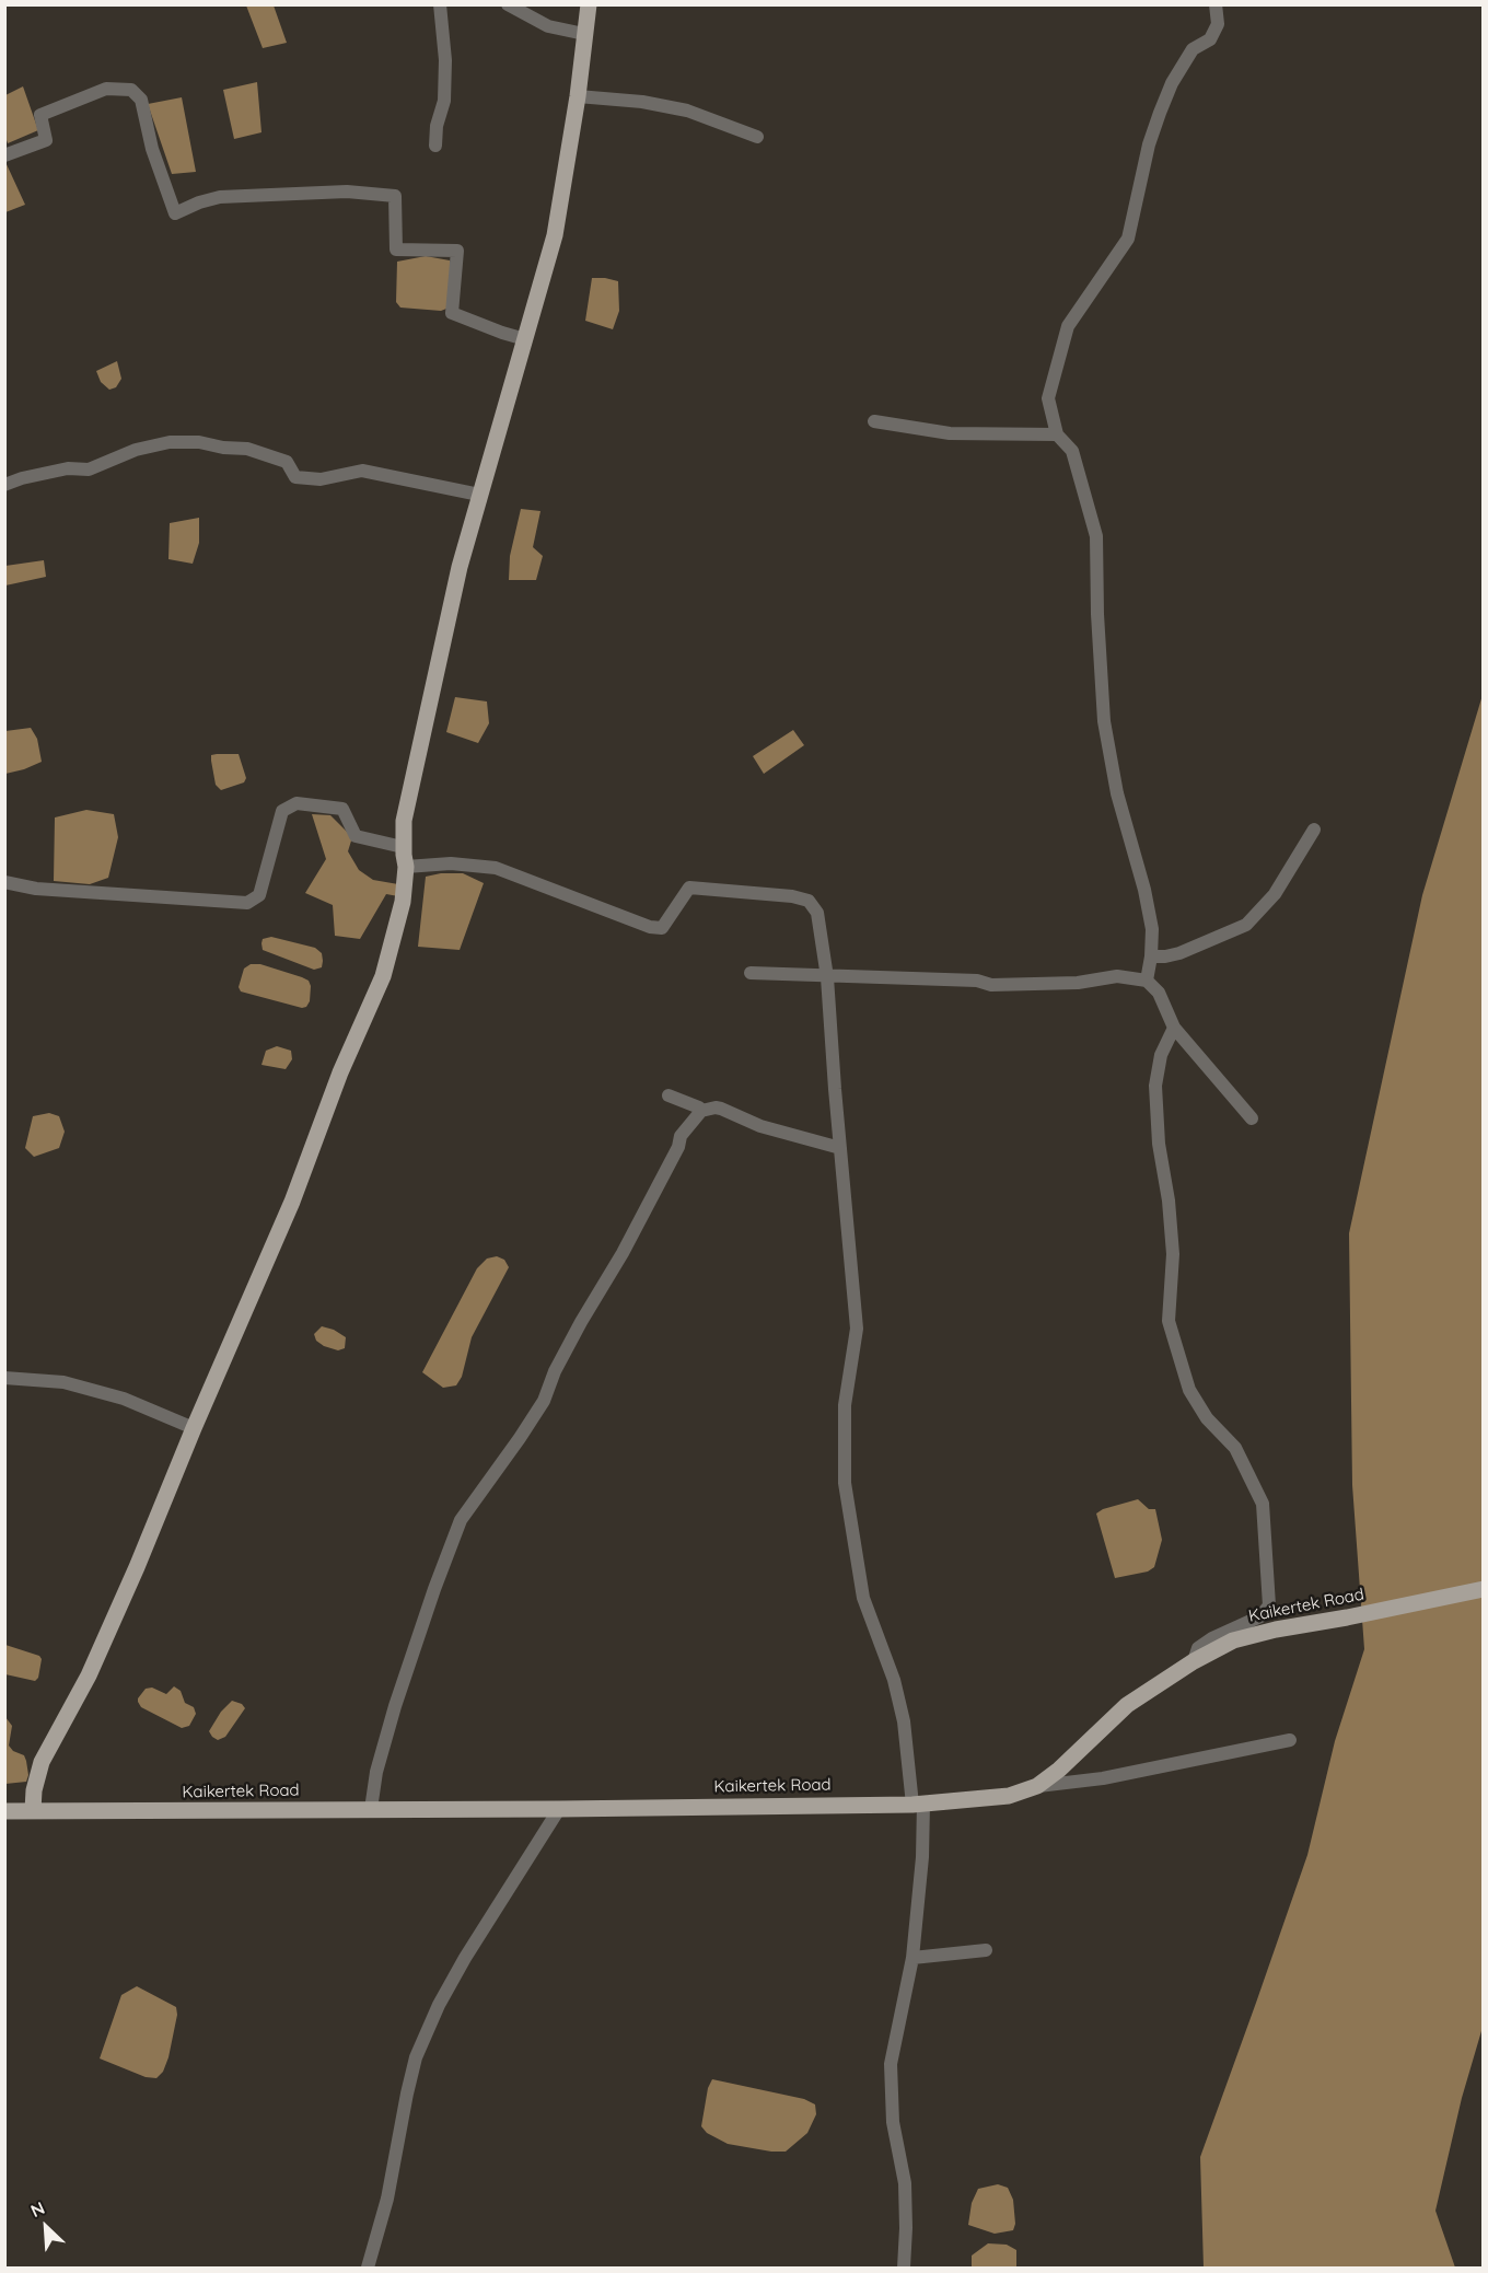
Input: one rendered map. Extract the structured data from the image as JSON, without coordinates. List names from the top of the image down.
{
  "streets": {
    "main road": ["Kaikertek Road"]
  },
  "north": "top left"
}
